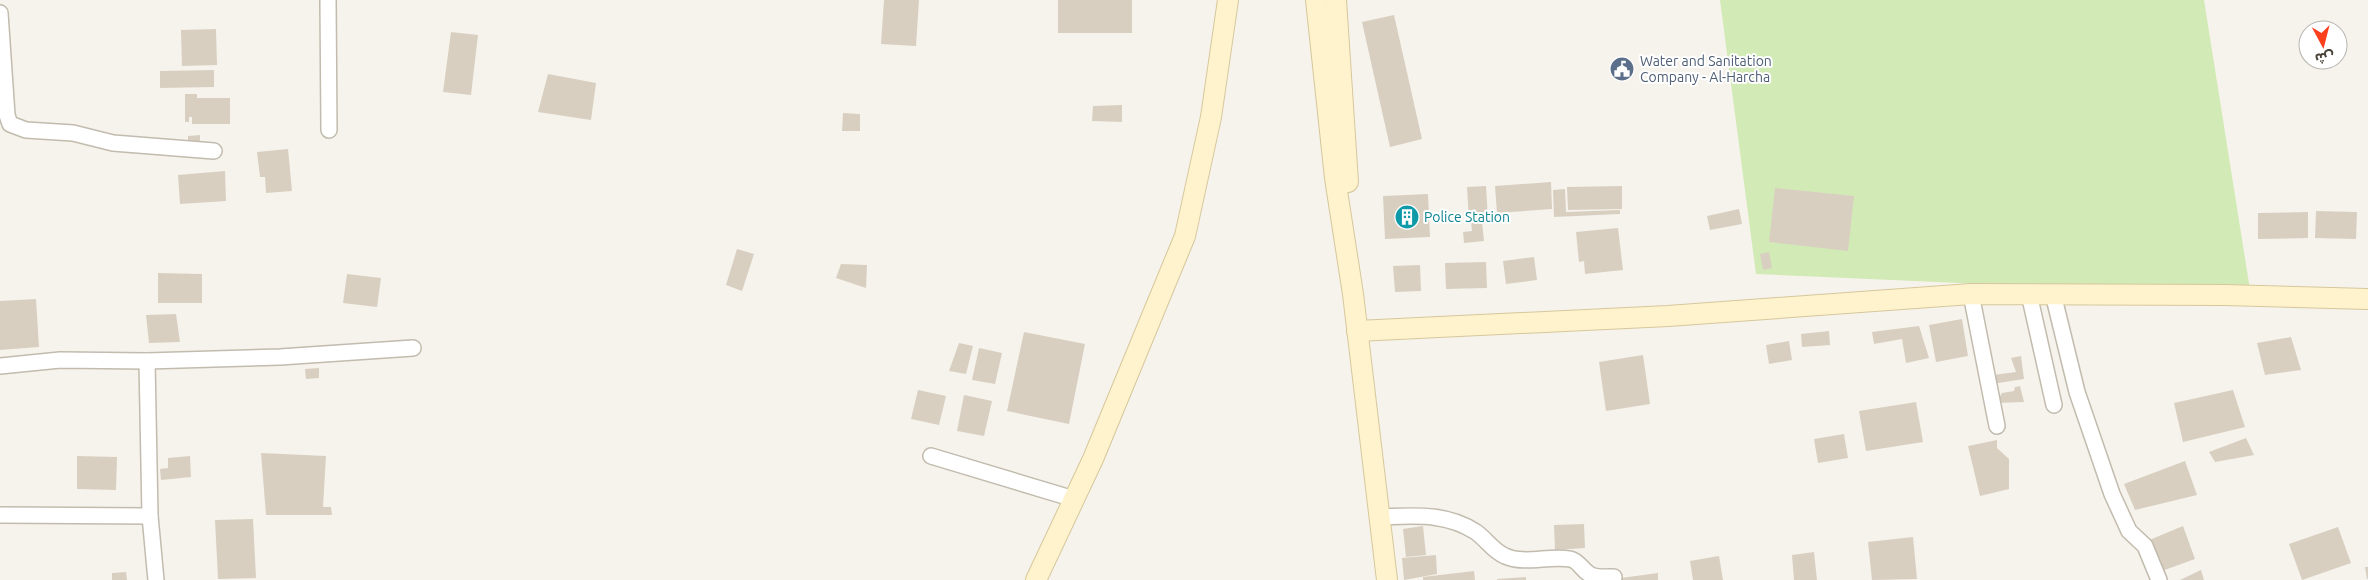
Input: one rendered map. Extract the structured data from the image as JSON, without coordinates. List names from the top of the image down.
{
  "places": {
    "public building": ["Water and Sanitation Company - Al-Harcha"],
    "building": ["Police Station"]
  },
  "north": "bottom"
}
